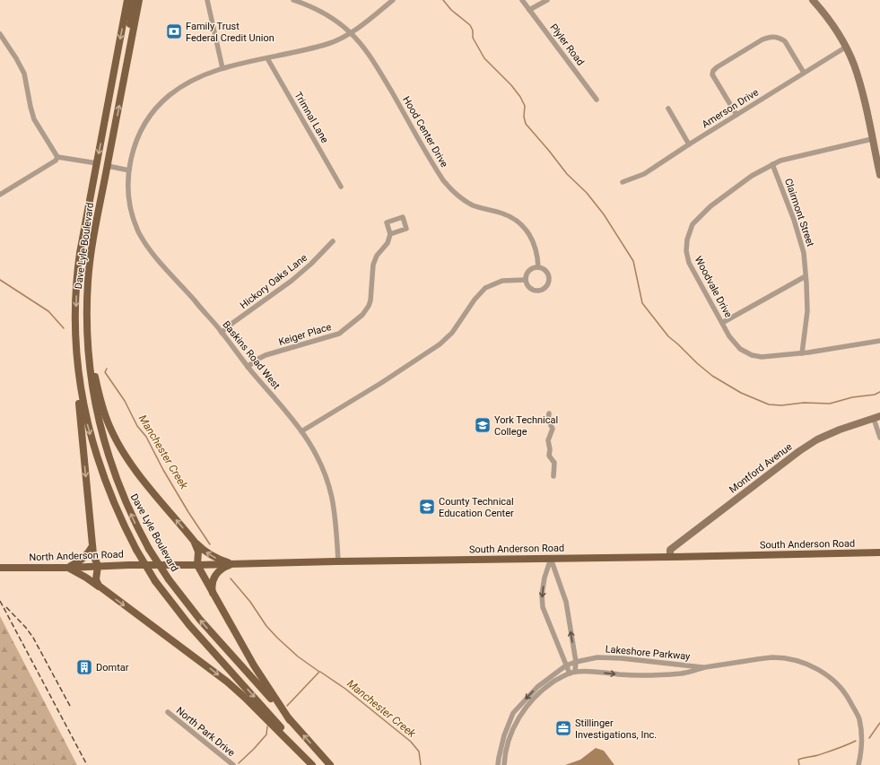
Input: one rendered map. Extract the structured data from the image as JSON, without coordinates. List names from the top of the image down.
{
  "streets": {
    "main road": ["Dave Lyle Boulevard", "South Anderson Road", "North Anderson Road"],
    "street": [
      "Plyler Road",
      "Amerson Drive",
      "Trimnal Lane",
      "Hood Center Drive",
      "Clairmont Street",
      "Hickory Oaks Lane",
      "Woodvale Drive",
      "Keiger Place",
      "Baskins Road West",
      "Montford Avenue",
      "Lakeshore Parkway",
      "North Park Drive"
    ]
  },
  "crossings": [
    ["Trimnal Lane", "Baskins Road West"],
    ["Hood Center Drive", "Baskins Road West"],
    ["Clairmont Street", "Woodvale Drive"],
    ["Hickory Oaks Lane", "Baskins Road West"],
    ["Keiger Place", "Baskins Road West"],
    ["Baskins Road West", "South Anderson Road"],
    ["Montford Avenue", "South Anderson Road"],
    ["South Anderson Road", "North Anderson Road"]
  ],
  "water": ["Manchester Creek"],
  "places": {
    "bank": ["Family Trust Federal Credit Union"],
    "school or university": ["York Technical College", "County Technical Education Center"],
    "building": ["Domtar"],
    "office": ["Stillinger Investigations, Inc."]
  }
}
